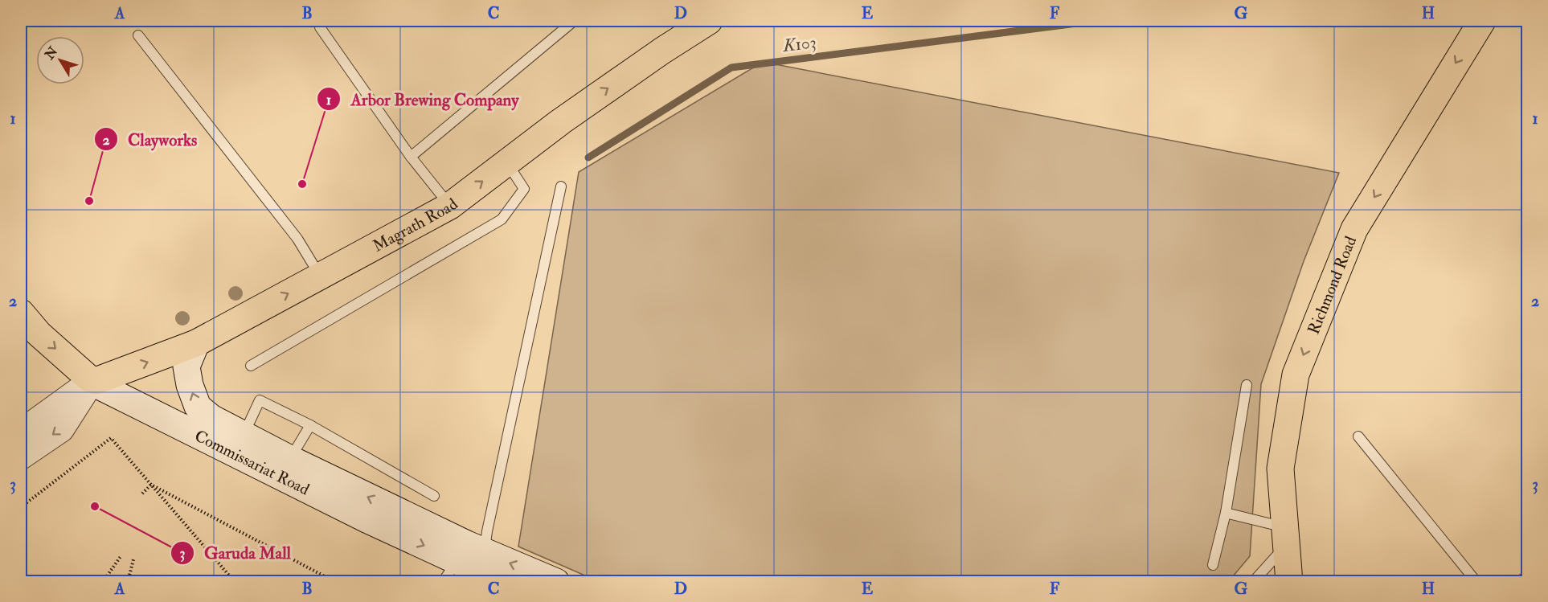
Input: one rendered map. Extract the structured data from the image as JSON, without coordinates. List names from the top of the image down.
{
  "streets": {
    "main road": ["Magrath Road", "Richmond Road", "Commissariat Road"]
  },
  "crossings": [
    ["Magrath Road", "Commissariat Road"]
  ],
  "one_way": ["Magrath Road", "Richmond Road"],
  "water": ["K103"],
  "places": ["Arbor Brewing Company", "Clayworks", "Garuda Mall"],
  "north": "top left",
  "grid": {
    "columns": [
      "A",
      "B",
      "C",
      "D",
      "E",
      "F",
      "G",
      "H"
    ],
    "rows": ["1", "2", "3"]
  }
}
